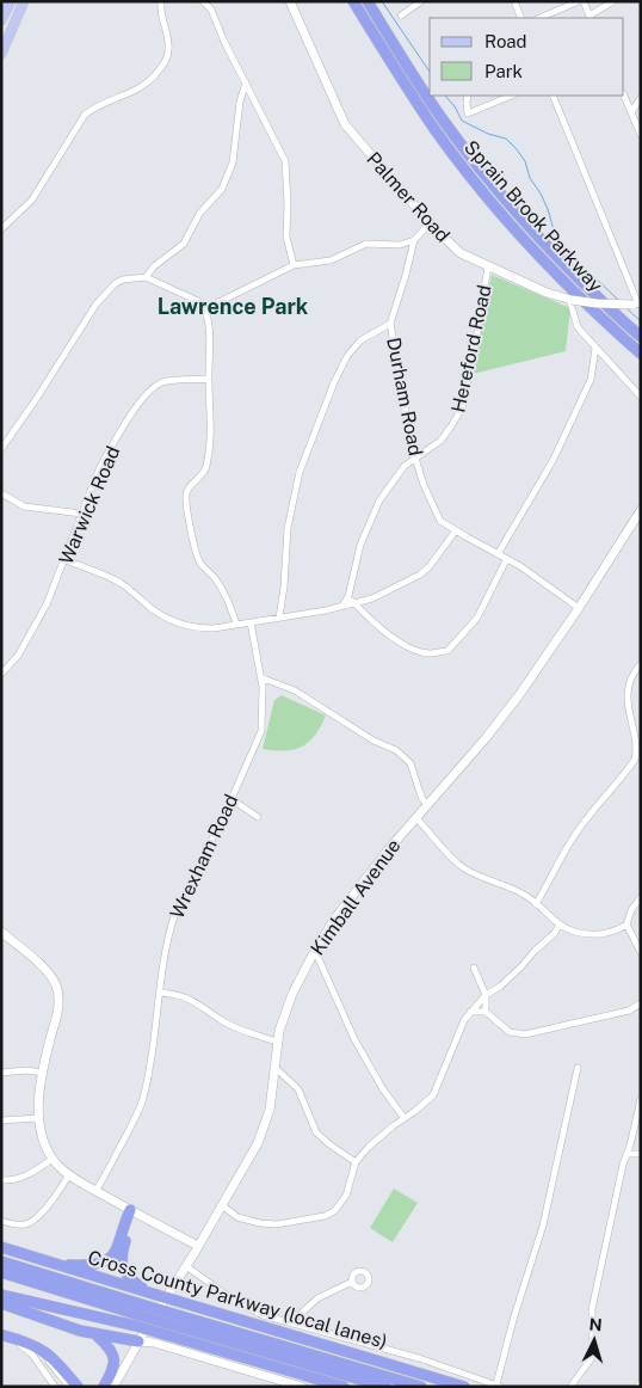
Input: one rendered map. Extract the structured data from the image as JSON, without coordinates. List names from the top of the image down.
{
  "streets": {
    "highway": ["Sprain Brook Parkway", "Cross County Parkway (local lanes)"],
    "street": [
      "Palmer Road",
      "Hereford Road",
      "Durham Road",
      "Warwick Road",
      "Wrexham Road",
      "Kimball Avenue"
    ]
  },
  "crossings": [
    ["Palmer Road", "Hereford Road"],
    ["Hereford Road", "Durham Road"],
    ["Durham Road", "Kimball Avenue"]
  ],
  "districts": ["Lawrence Park"],
  "legend": ["Road", "Park"],
  "north": "top"
}
